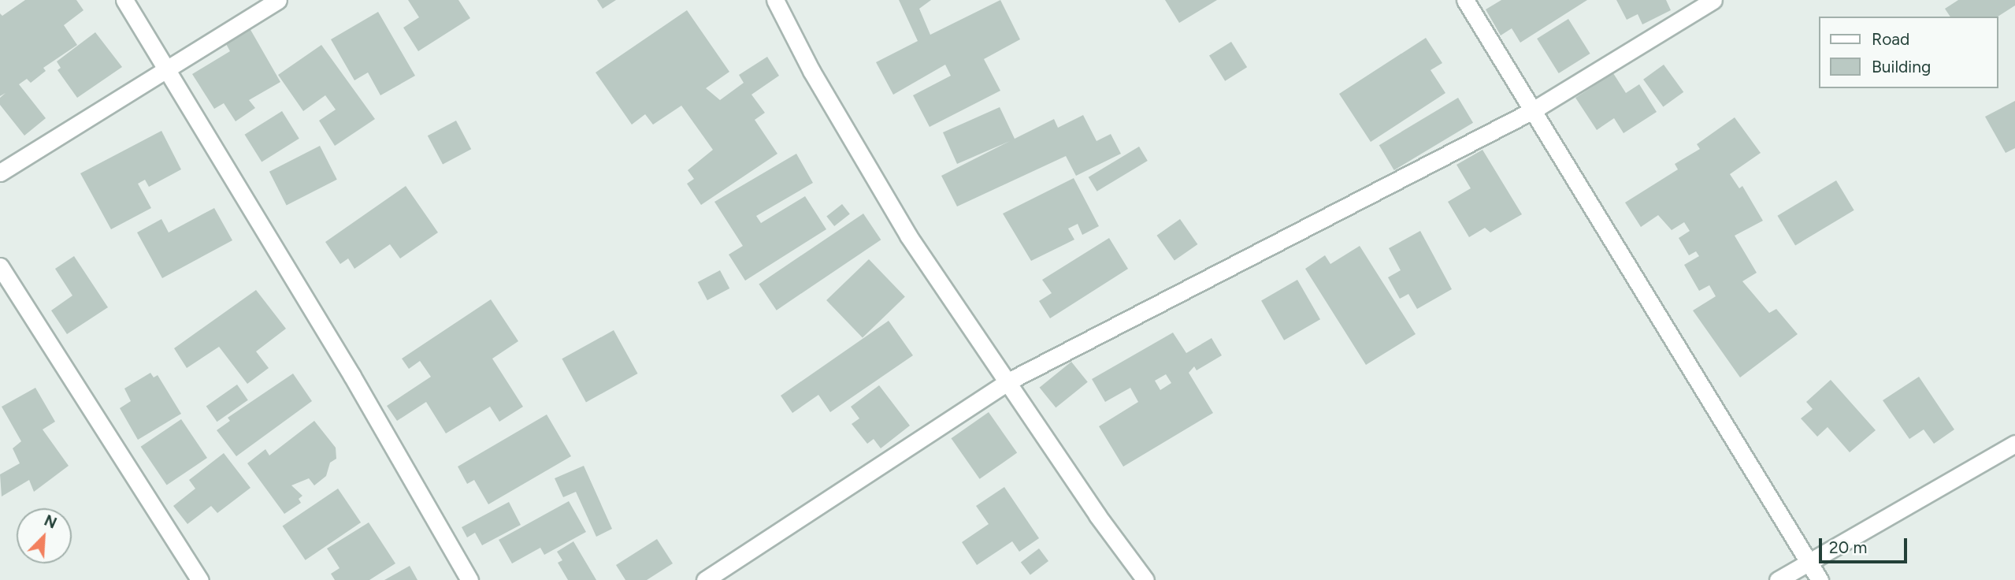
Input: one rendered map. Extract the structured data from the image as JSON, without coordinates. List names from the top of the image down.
{
  "legend": ["Road", "Building"],
  "scale_bar": "20 m",
  "north": "top right"
}
